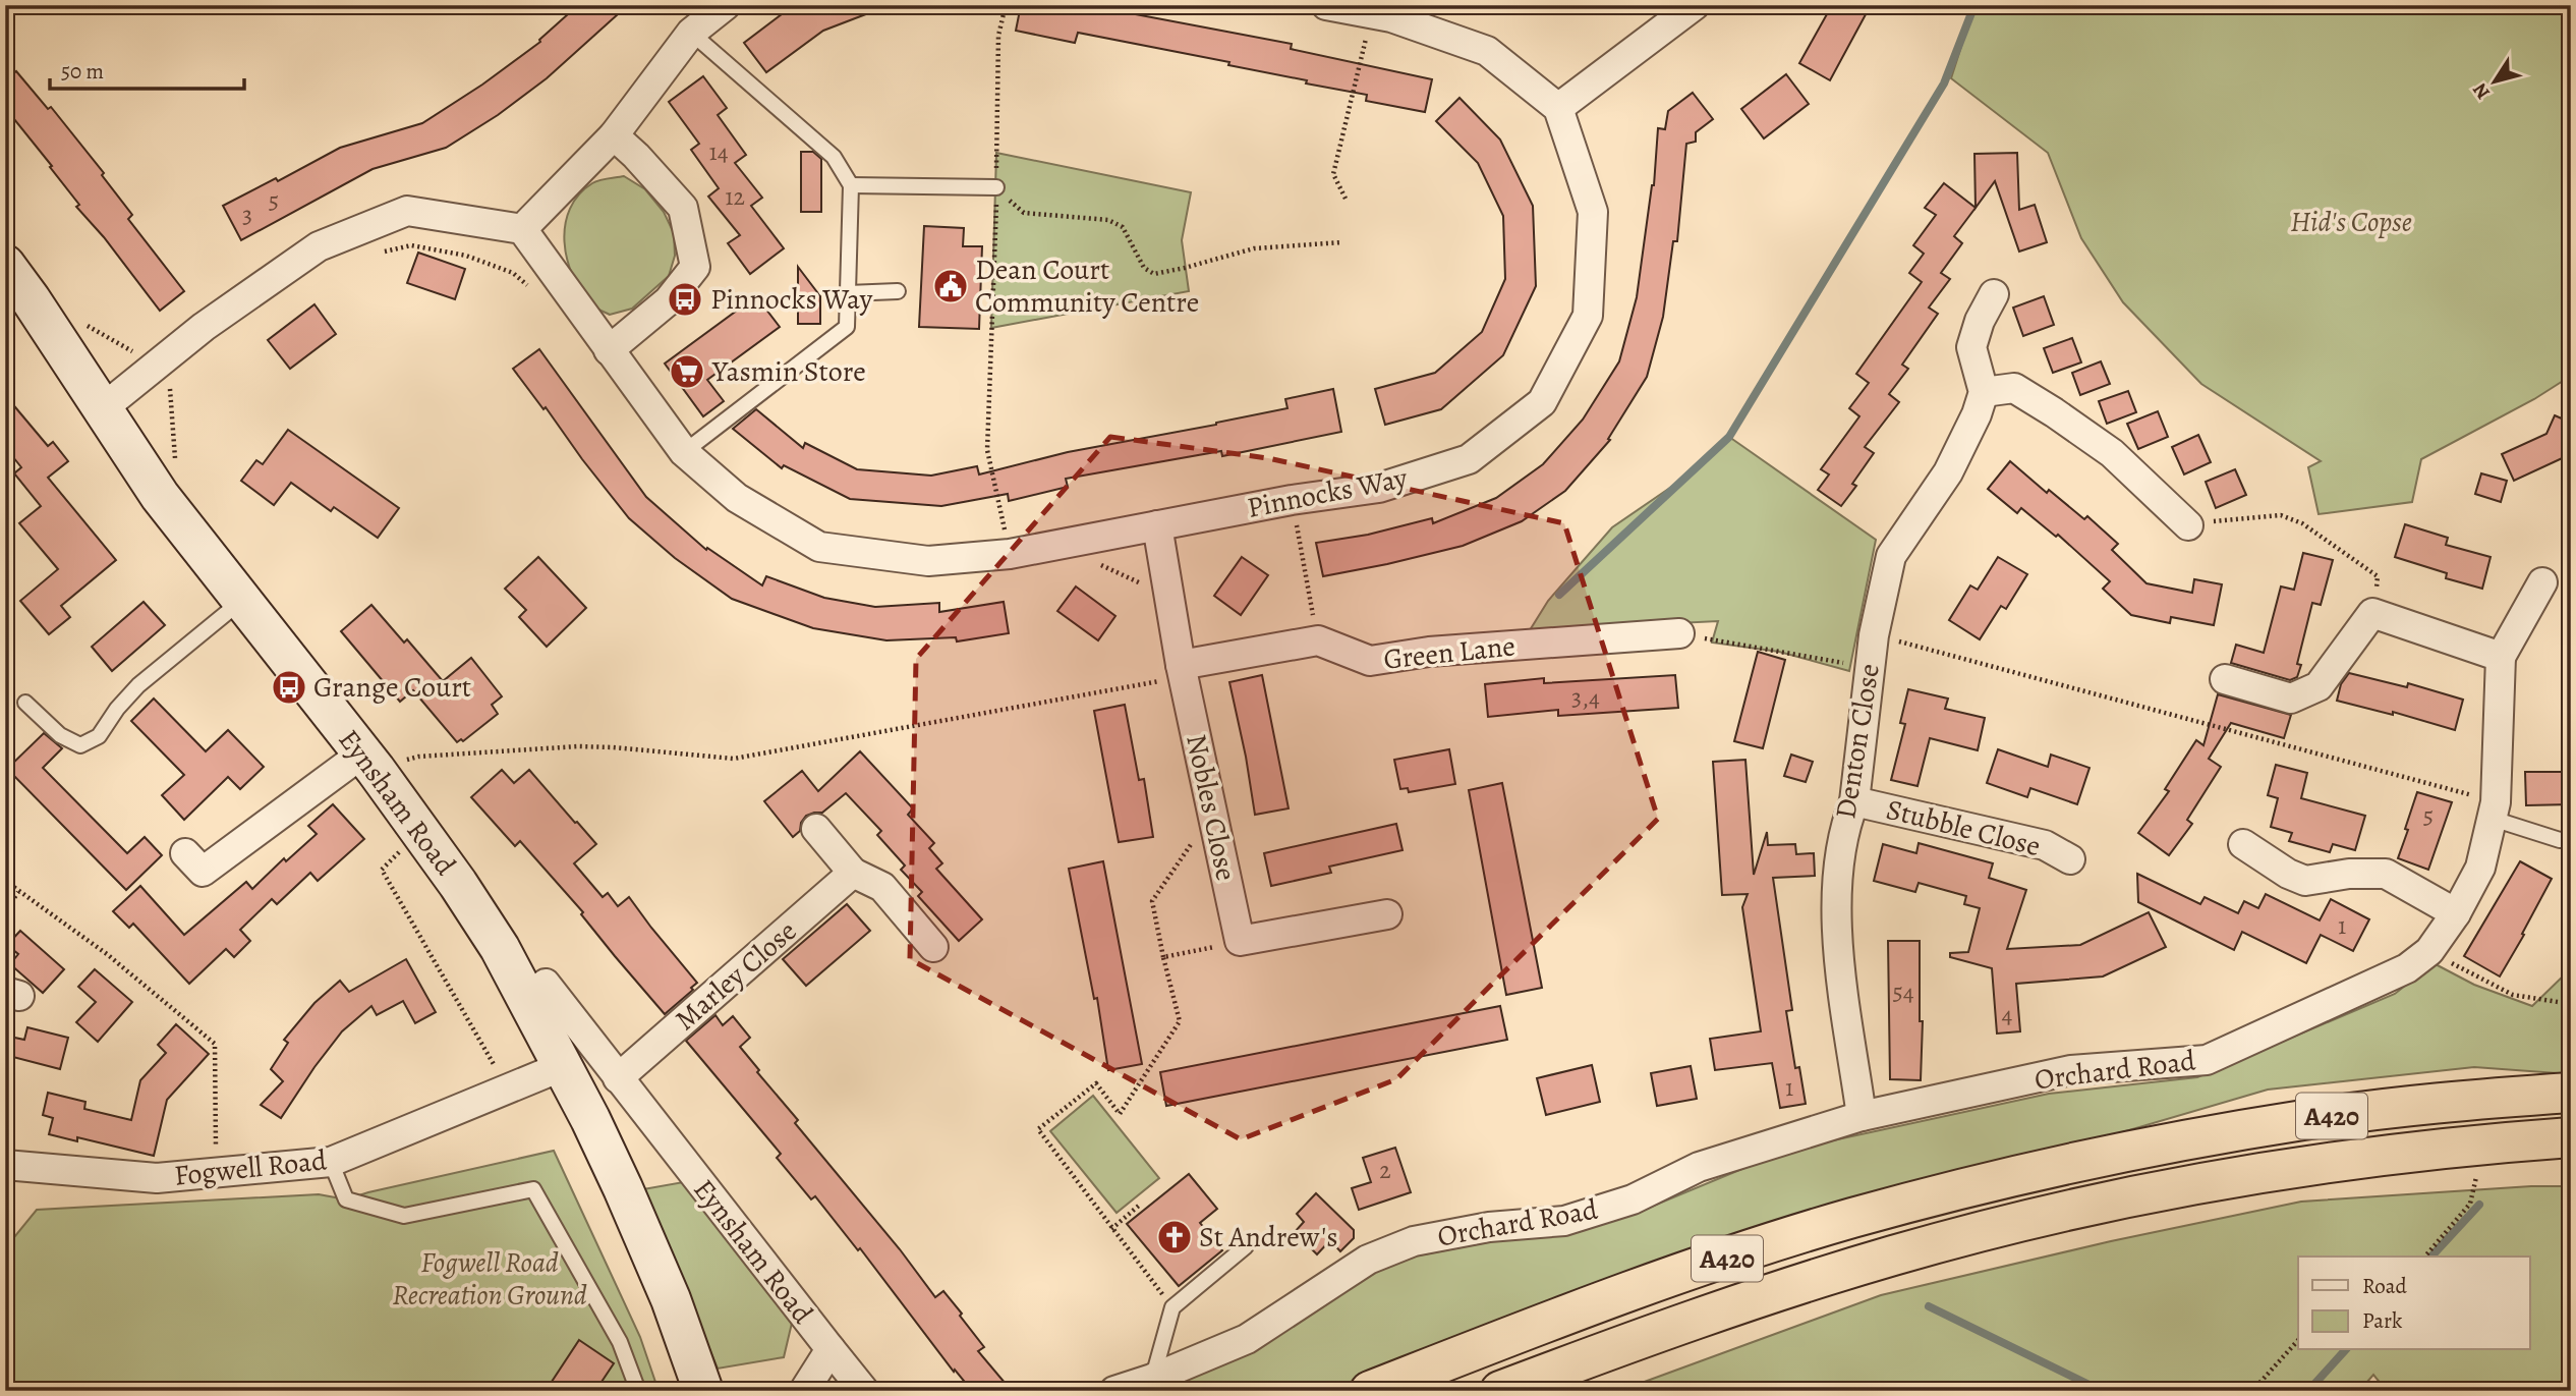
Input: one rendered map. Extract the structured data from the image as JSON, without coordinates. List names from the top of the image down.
{
  "streets": {
    "highway": ["A420"],
    "main road": ["Eynsham Road"],
    "street": [
      "Pinnocks Way",
      "Green Lane",
      "Denton Close",
      "Nobles Close",
      "Stubble Close",
      "Marley Close",
      "Orchard Road",
      "Fogwell Road"
    ]
  },
  "crossings": [
    ["Pinnocks Way", "Nobles Close"],
    ["Denton Close", "Stubble Close"],
    ["Denton Close", "Orchard Road"],
    ["Eynsham Road", "Marley Close"],
    ["Eynsham Road", "Fogwell Road"]
  ],
  "parks": ["Hid's Copse", "Fogwell Road Recreation Ground"],
  "places": {
    "public building": ["Dean Court Community Centre"],
    "bus stop": ["Pinnocks Way", "Grange Court"],
    "supermarket": ["Yasmin Store"],
    "church": ["St Andrew's"]
  },
  "house_numbers": [
    "14",
    "12",
    "5",
    "3",
    "3,4",
    "5",
    "1",
    "54",
    "4",
    "1",
    "2"
  ],
  "legend": ["Road", "Park"],
  "scale_bar": "50 m",
  "north": "bottom left"
}
